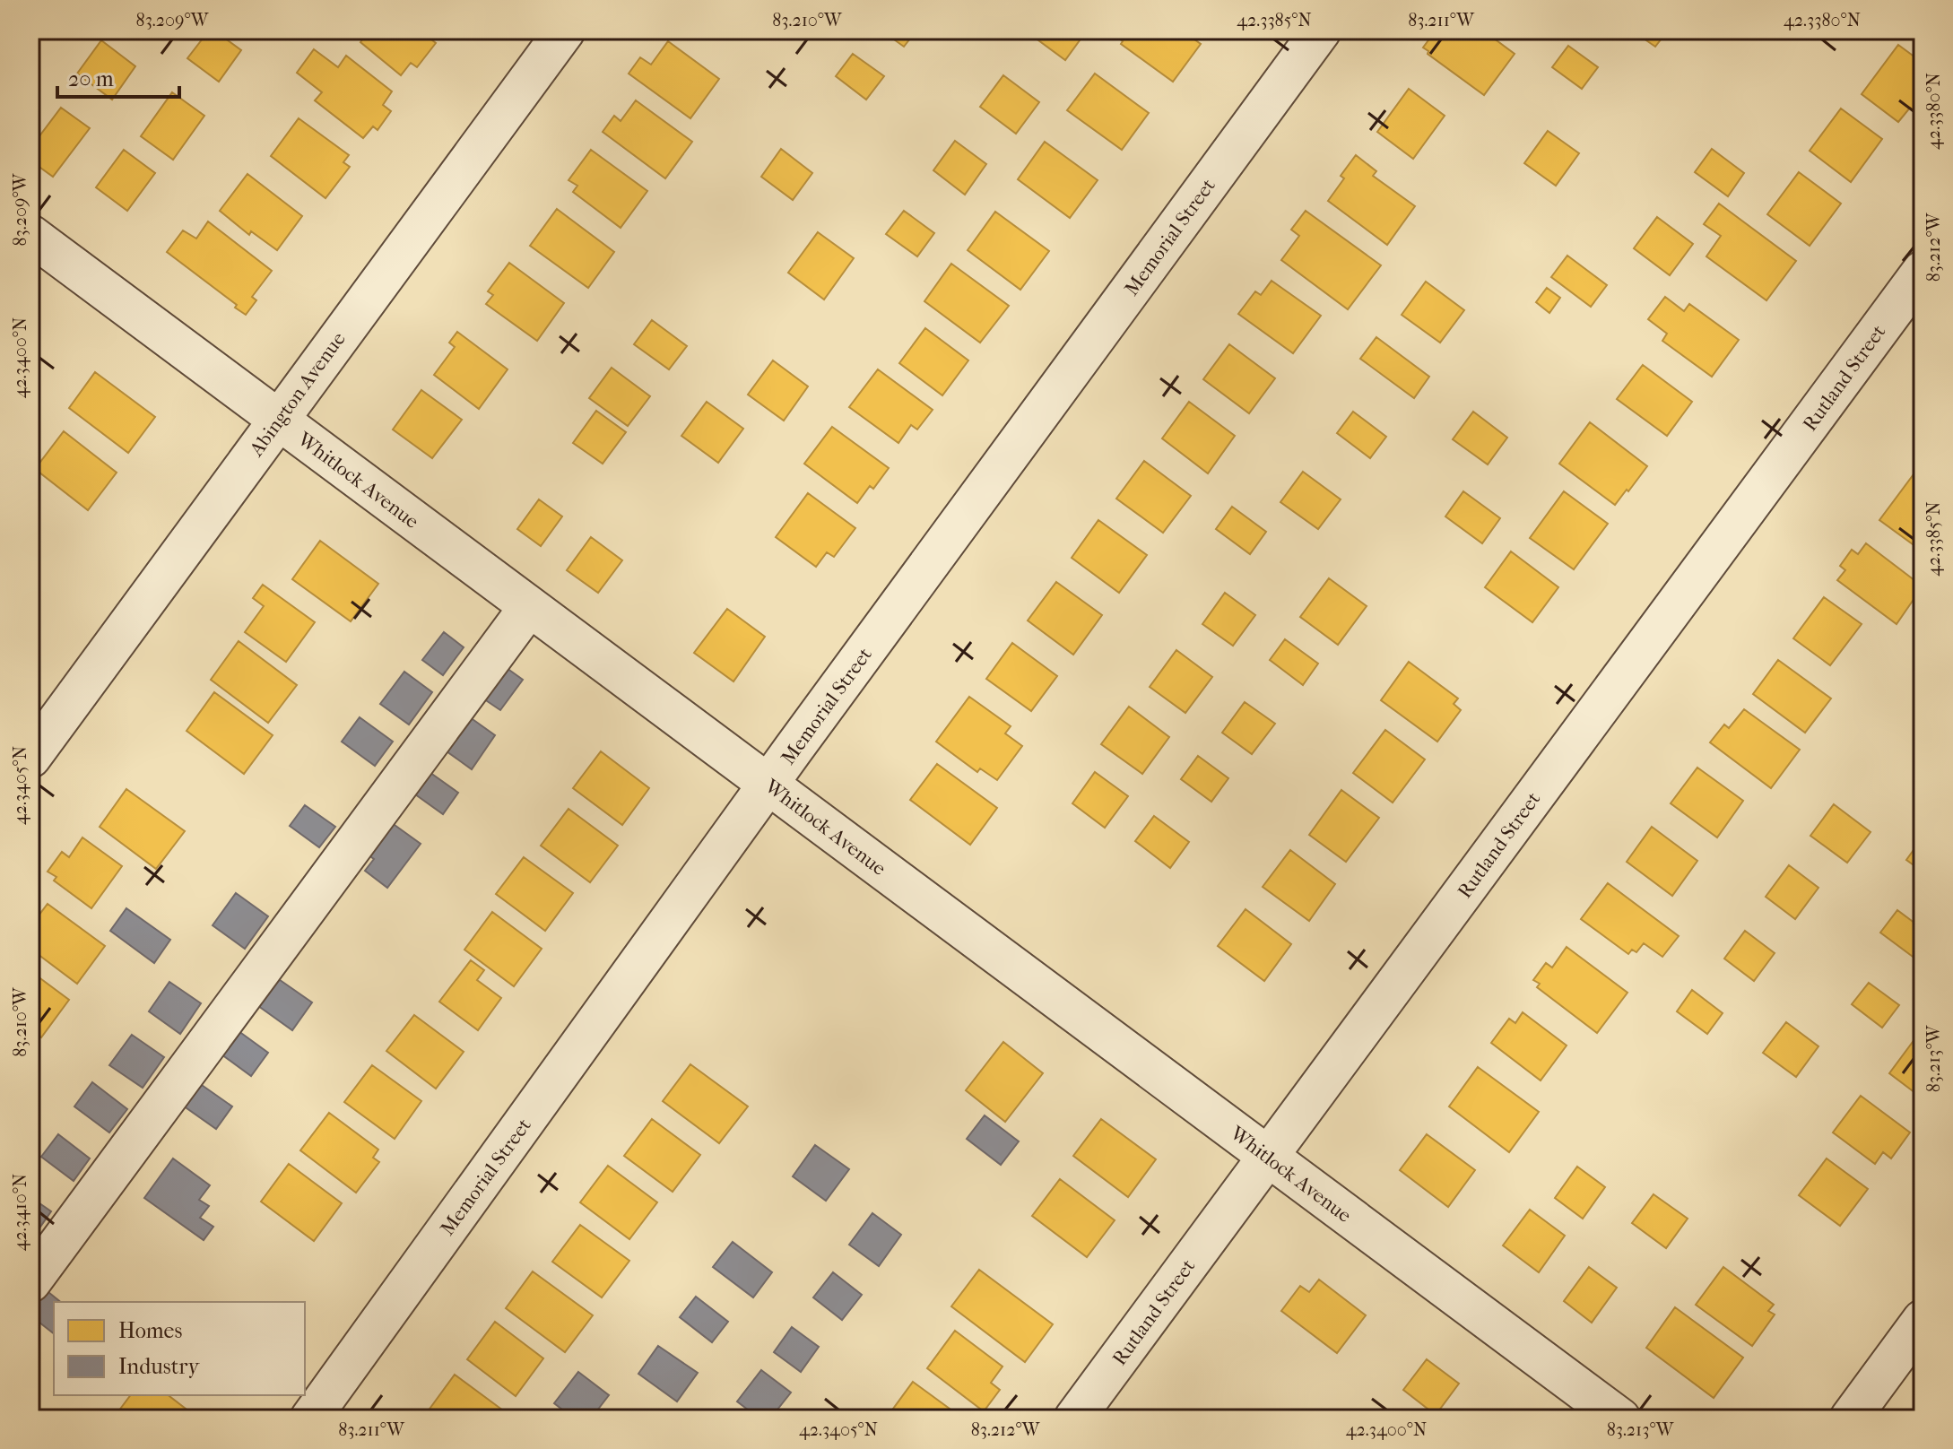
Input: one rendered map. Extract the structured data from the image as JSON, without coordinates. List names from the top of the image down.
{
  "streets": {
    "street": [
      "Memorial Street",
      "Rutland Street",
      "Abington Avenue",
      "Whitlock Avenue"
    ]
  },
  "crossings": [
    ["Memorial Street", "Whitlock Avenue"],
    ["Rutland Street", "Whitlock Avenue"],
    ["Abington Avenue", "Whitlock Avenue"]
  ],
  "legend": ["Homes", "Industry"],
  "scale_bar": "20 m",
  "coordinates": [
    "83.209°W",
    "83.210°W",
    "42.3385°N",
    "83.211°W",
    "42.3380°N",
    "83.212°W",
    "42.3400°N",
    "42.3405°N",
    "83.213°W",
    "42.3410°N"
  ]
}
